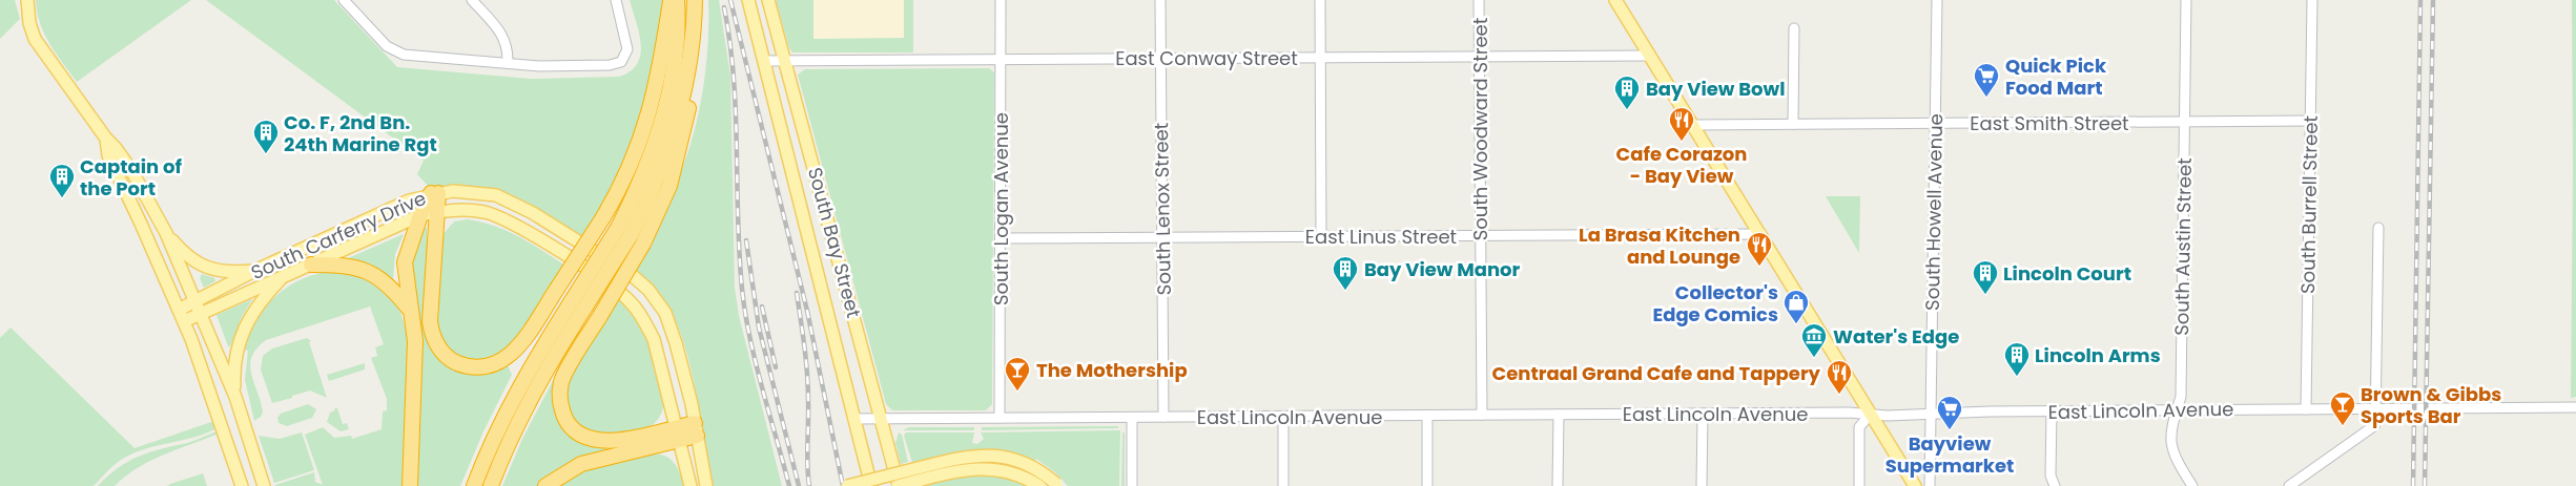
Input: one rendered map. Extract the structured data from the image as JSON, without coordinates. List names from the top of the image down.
{
  "streets": {
    "main road": ["South Carferry Drive", "South Bay Street"],
    "street": [
      "East Conway Street",
      "East Smith Street",
      "South Woodward Street",
      "South Burrell Street",
      "South Logan Avenue",
      "South Lenox Street",
      "South Howell Avenue",
      "East Linus Street",
      "South Austin Street",
      "East Lincoln Avenue"
    ]
  },
  "crossings": [
    ["East Conway Street", "South Woodward Street"],
    ["East Conway Street", "South Logan Avenue"],
    ["East Conway Street", "South Lenox Street"],
    ["East Conway Street", "South Bay Street"],
    ["East Smith Street", "South Burrell Street"],
    ["East Smith Street", "South Howell Avenue"],
    ["East Smith Street", "South Austin Street"],
    ["South Woodward Street", "East Linus Street"],
    ["South Woodward Street", "East Lincoln Avenue"],
    ["South Burrell Street", "East Lincoln Avenue"],
    ["South Logan Avenue", "East Linus Street"],
    ["South Logan Avenue", "East Lincoln Avenue"],
    ["South Lenox Street", "East Linus Street"],
    ["South Lenox Street", "East Lincoln Avenue"],
    ["South Howell Avenue", "East Lincoln Avenue"],
    ["South Bay Street", "East Lincoln Avenue"],
    ["South Austin Street", "East Lincoln Avenue"]
  ],
  "places": {
    "supermarket": ["Quick Pick Food Mart", "Bayview Supermarket"],
    "building": [
      "Bay View Bowl",
      "Co. F, 2nd Bn. 24th Marine Rgt",
      "Captain of the Port",
      "Bay View Manor",
      "Lincoln Court",
      "Lincoln Arms"
    ],
    "restaurant": ["Cafe Corazon - Bay View", "La Brasa Kitchen and Lounge", "Centraal Grand Cafe and Tappery"],
    "shop": ["Collector's Edge Comics"],
    "museum": ["Water's Edge"],
    "bar": ["The Mothership", "Brown & Gibbs Sports Bar"]
  }
}
